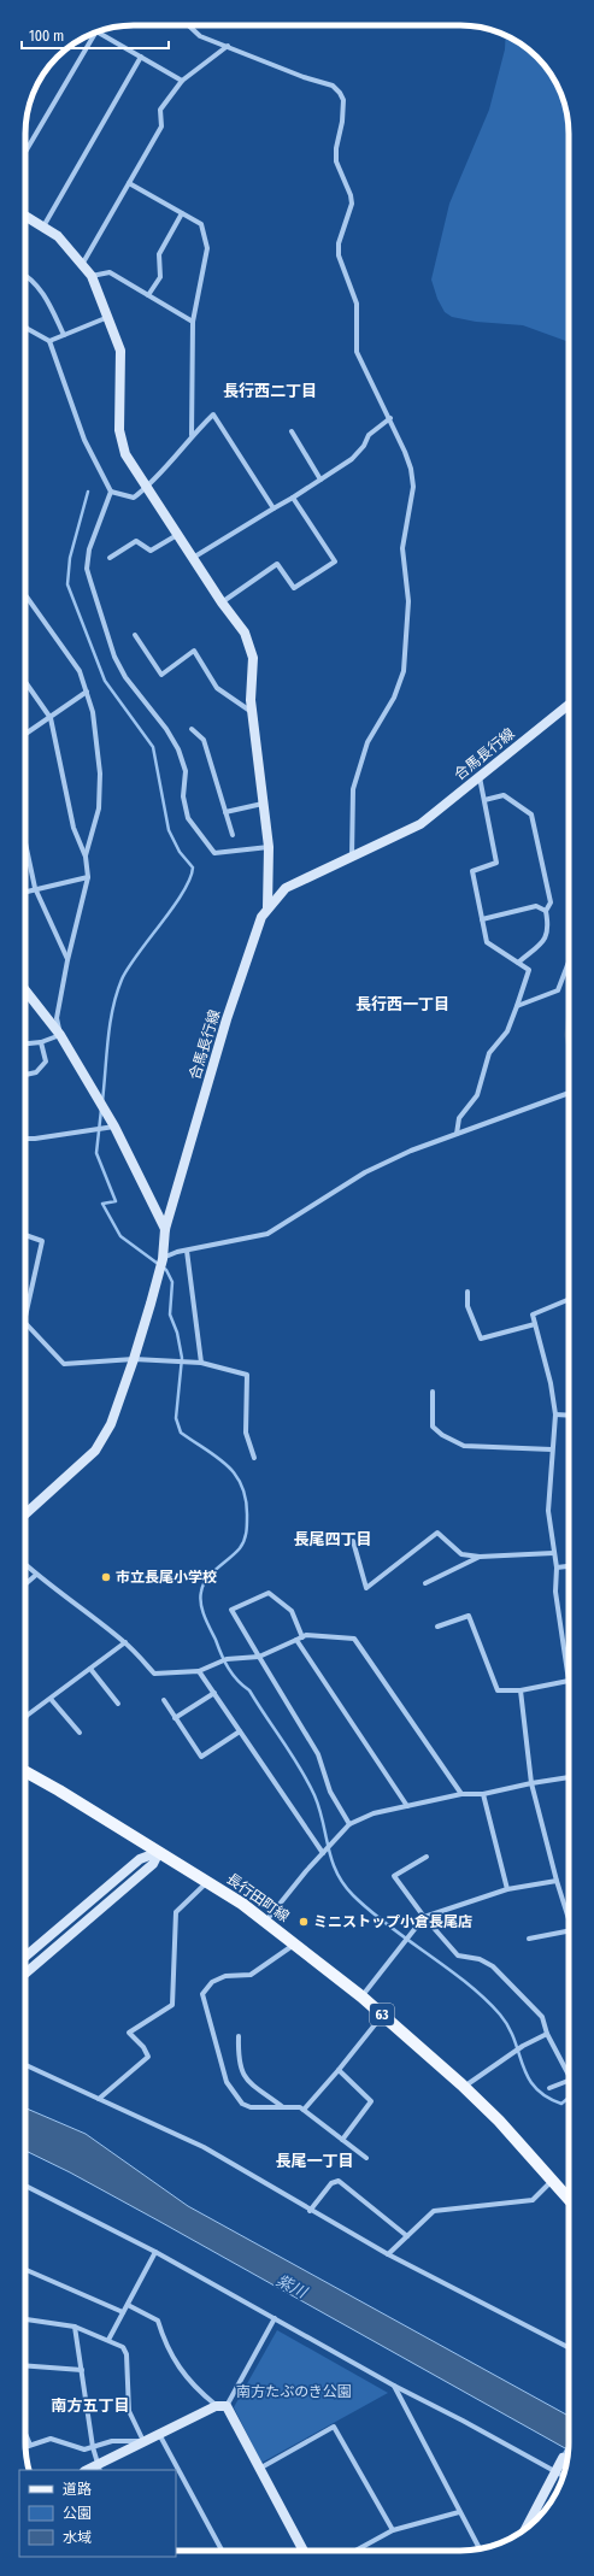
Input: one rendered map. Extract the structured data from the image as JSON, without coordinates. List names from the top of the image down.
{
  "streets": {
    "main road": ["長行田町線", "63"],
    "street": ["合馬長行線"]
  },
  "districts": [
    "長行西二丁目",
    "長行西一丁目",
    "長尾四丁目",
    "長尾一丁目",
    "南方五丁目"
  ],
  "water": ["紫川"],
  "parks": ["南方たぶのき公園"],
  "places": ["市立長尾小学校", "ミニストップ小倉長尾店"],
  "legend": ["道路", "公園", "水域"],
  "scale_bar": "100 m"
}
